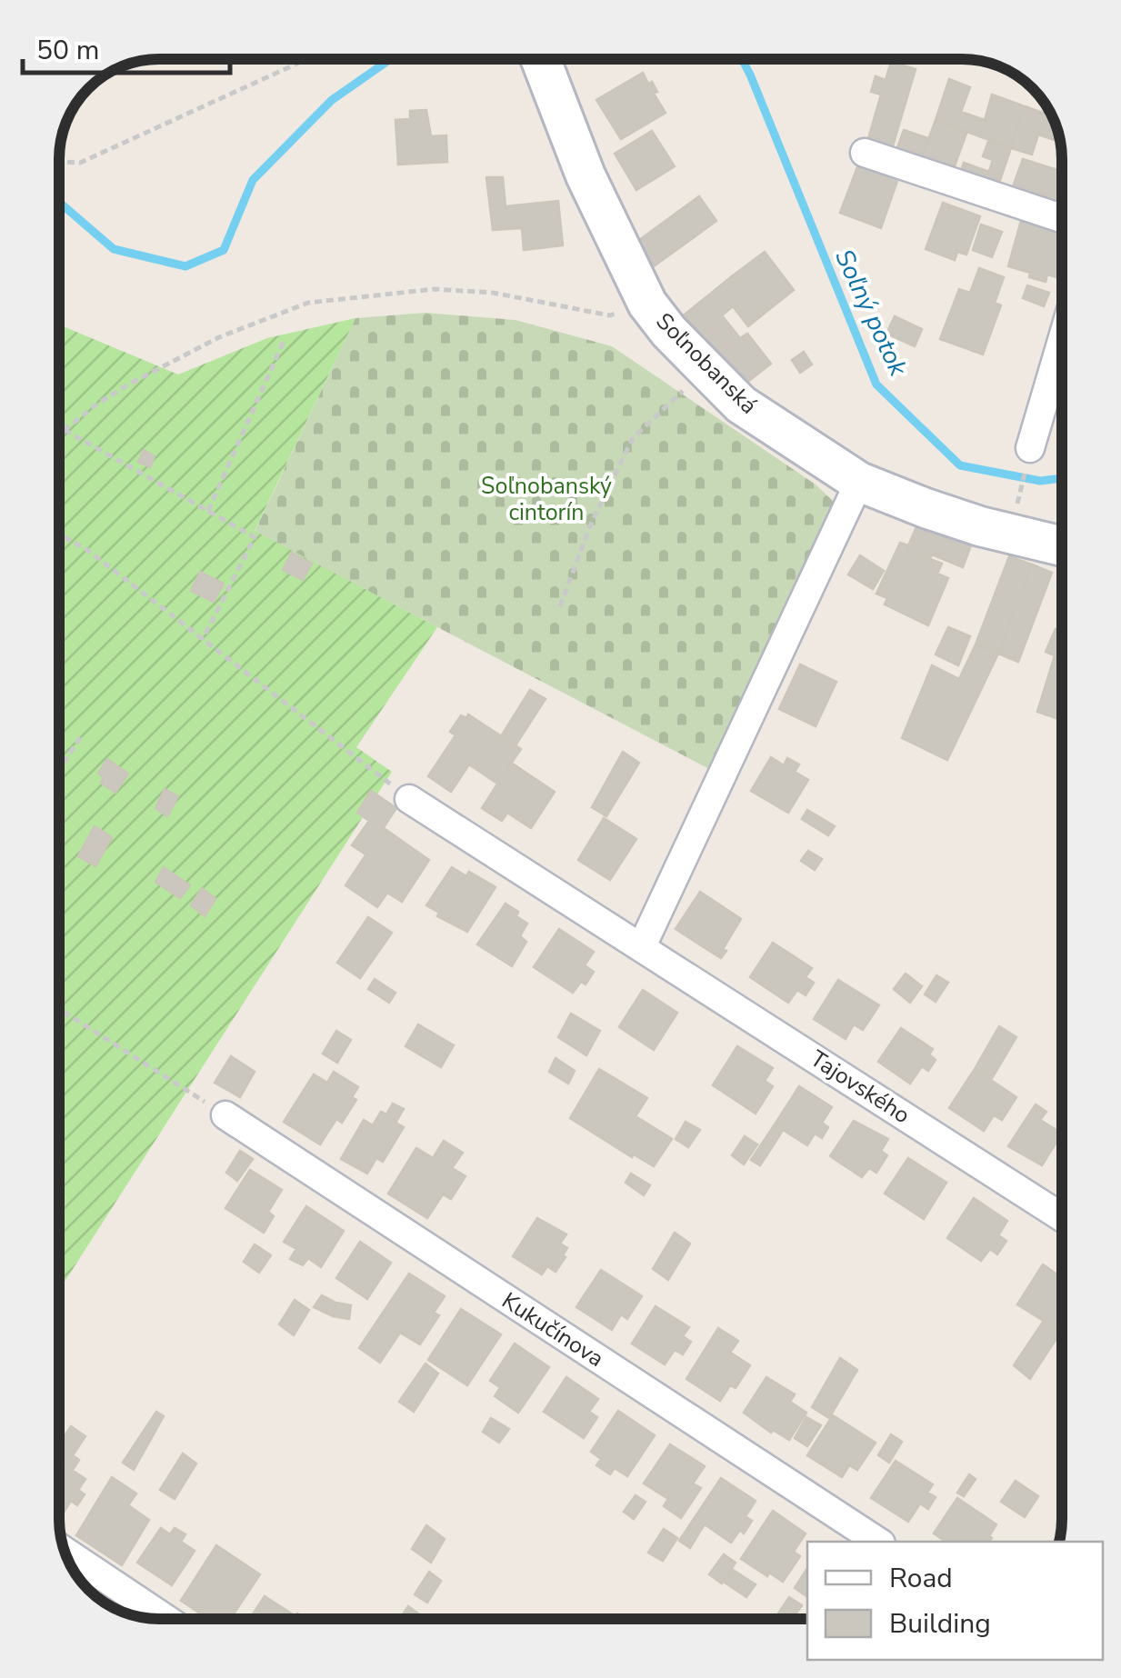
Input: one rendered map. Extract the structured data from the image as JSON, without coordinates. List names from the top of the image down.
{
  "streets": {
    "street": ["Soľnobanská", "Tajovského", "Kukučínova"]
  },
  "water": ["Soľný potok"],
  "parks": ["Soľnobanský cintorín"],
  "legend": ["Road", "Building"],
  "scale_bar": "50 m"
}
